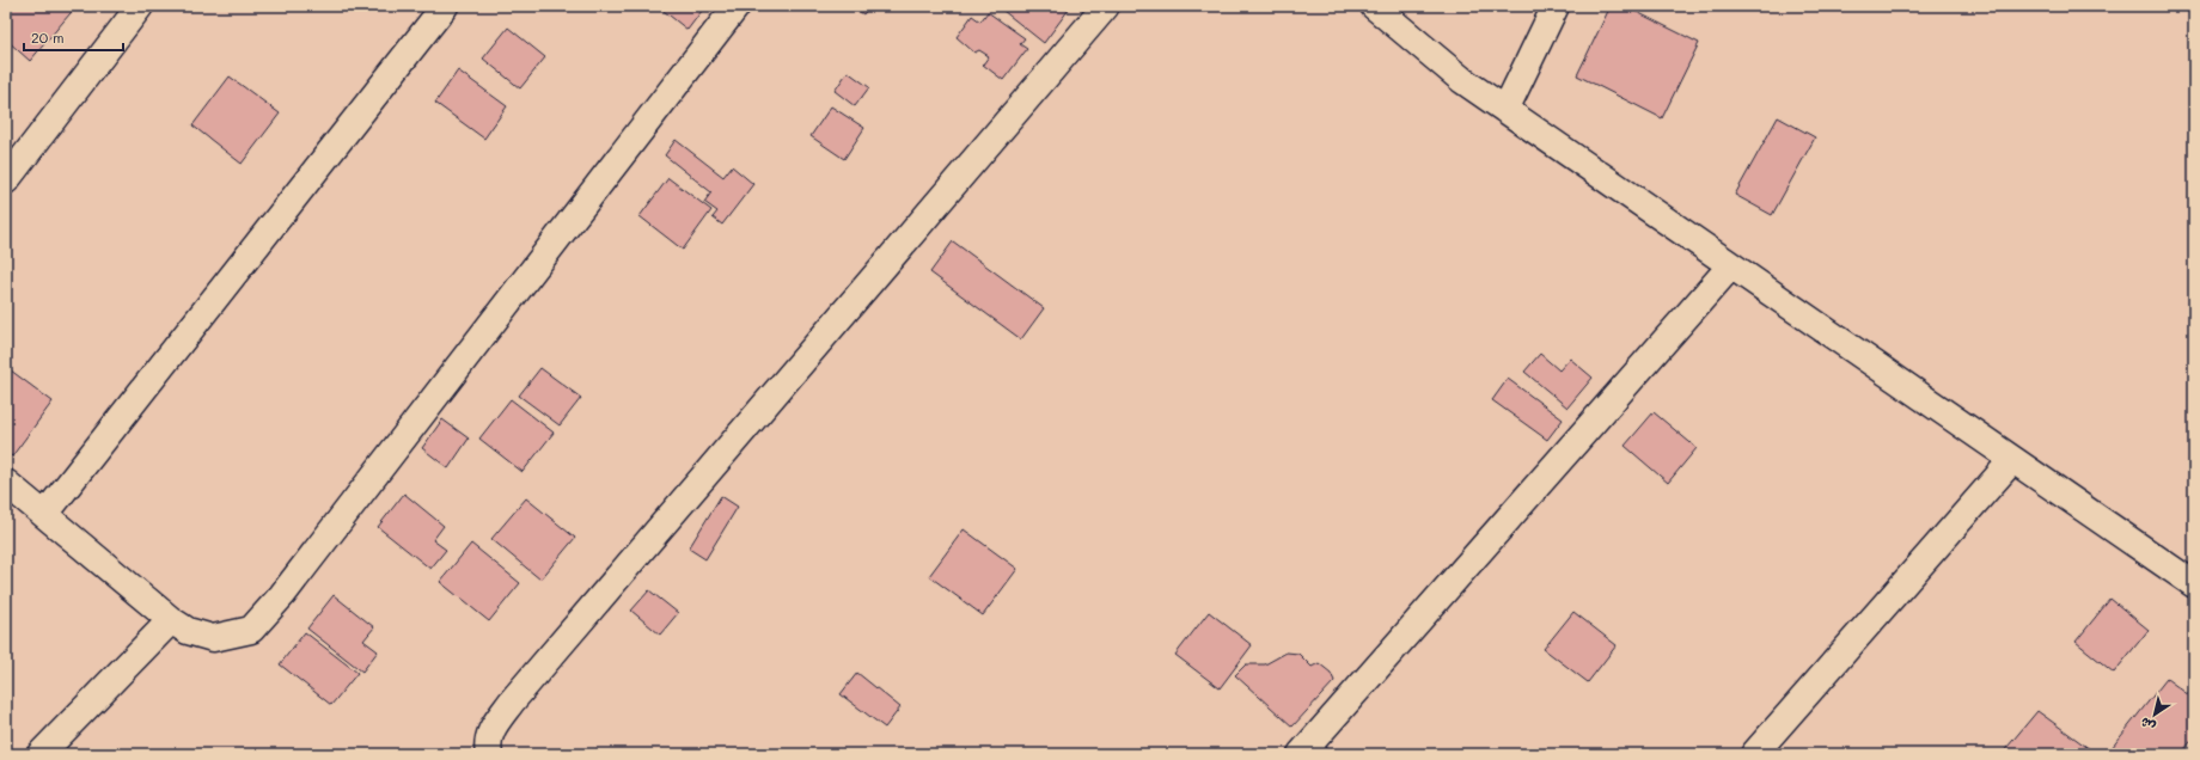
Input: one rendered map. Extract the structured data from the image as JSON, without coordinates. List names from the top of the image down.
{
  "scale_bar": "20 m",
  "north": "bottom left"
}
